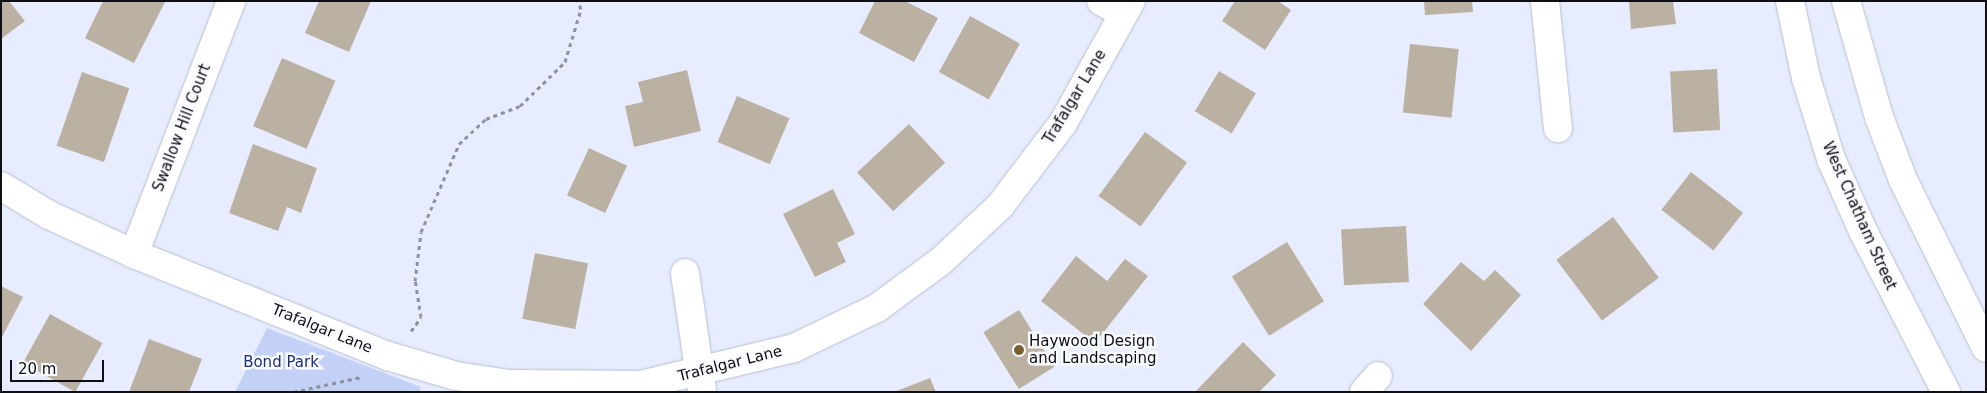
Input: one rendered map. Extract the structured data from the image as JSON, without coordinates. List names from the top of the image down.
{
  "streets": {
    "street": ["Trafalgar Lane", "Swallow Hill Court", "West Chatham Street"]
  },
  "crossings": [
    ["Trafalgar Lane", "Swallow Hill Court"]
  ],
  "parks": ["Bond Park"],
  "places": ["Haywood Design and Landscaping"],
  "scale_bar": "20 m"
}
